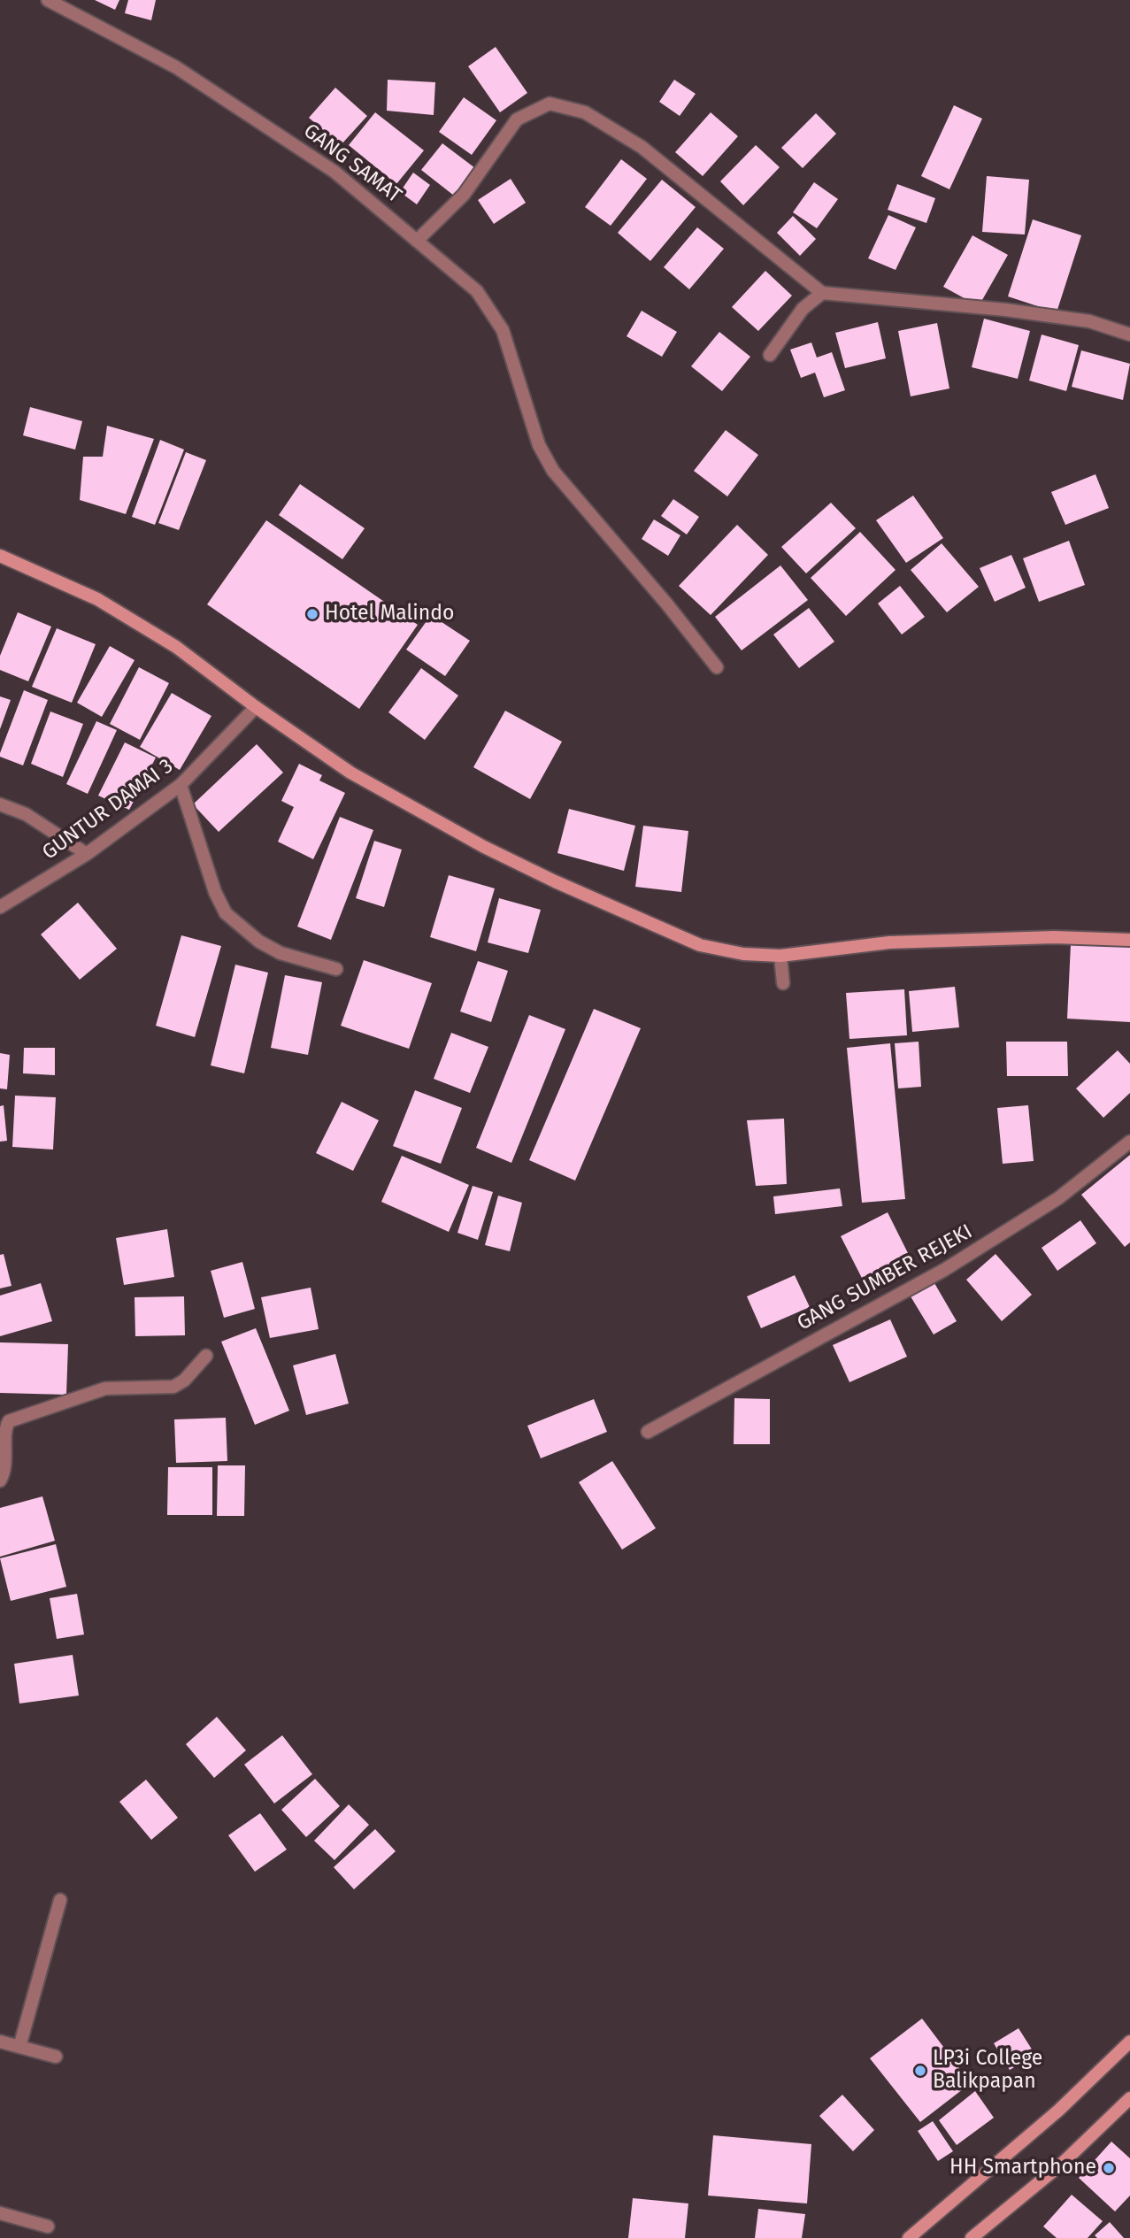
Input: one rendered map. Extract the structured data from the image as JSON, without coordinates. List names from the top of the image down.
{
  "streets": {
    "street": ["GANG SAMAT", "GUNTUR DAMAI 3", "GANG SUMBER REJEKI"]
  },
  "places": ["Hotel Malindo", "LP3i College Balikpapan", "HH Smartphone"]
}
